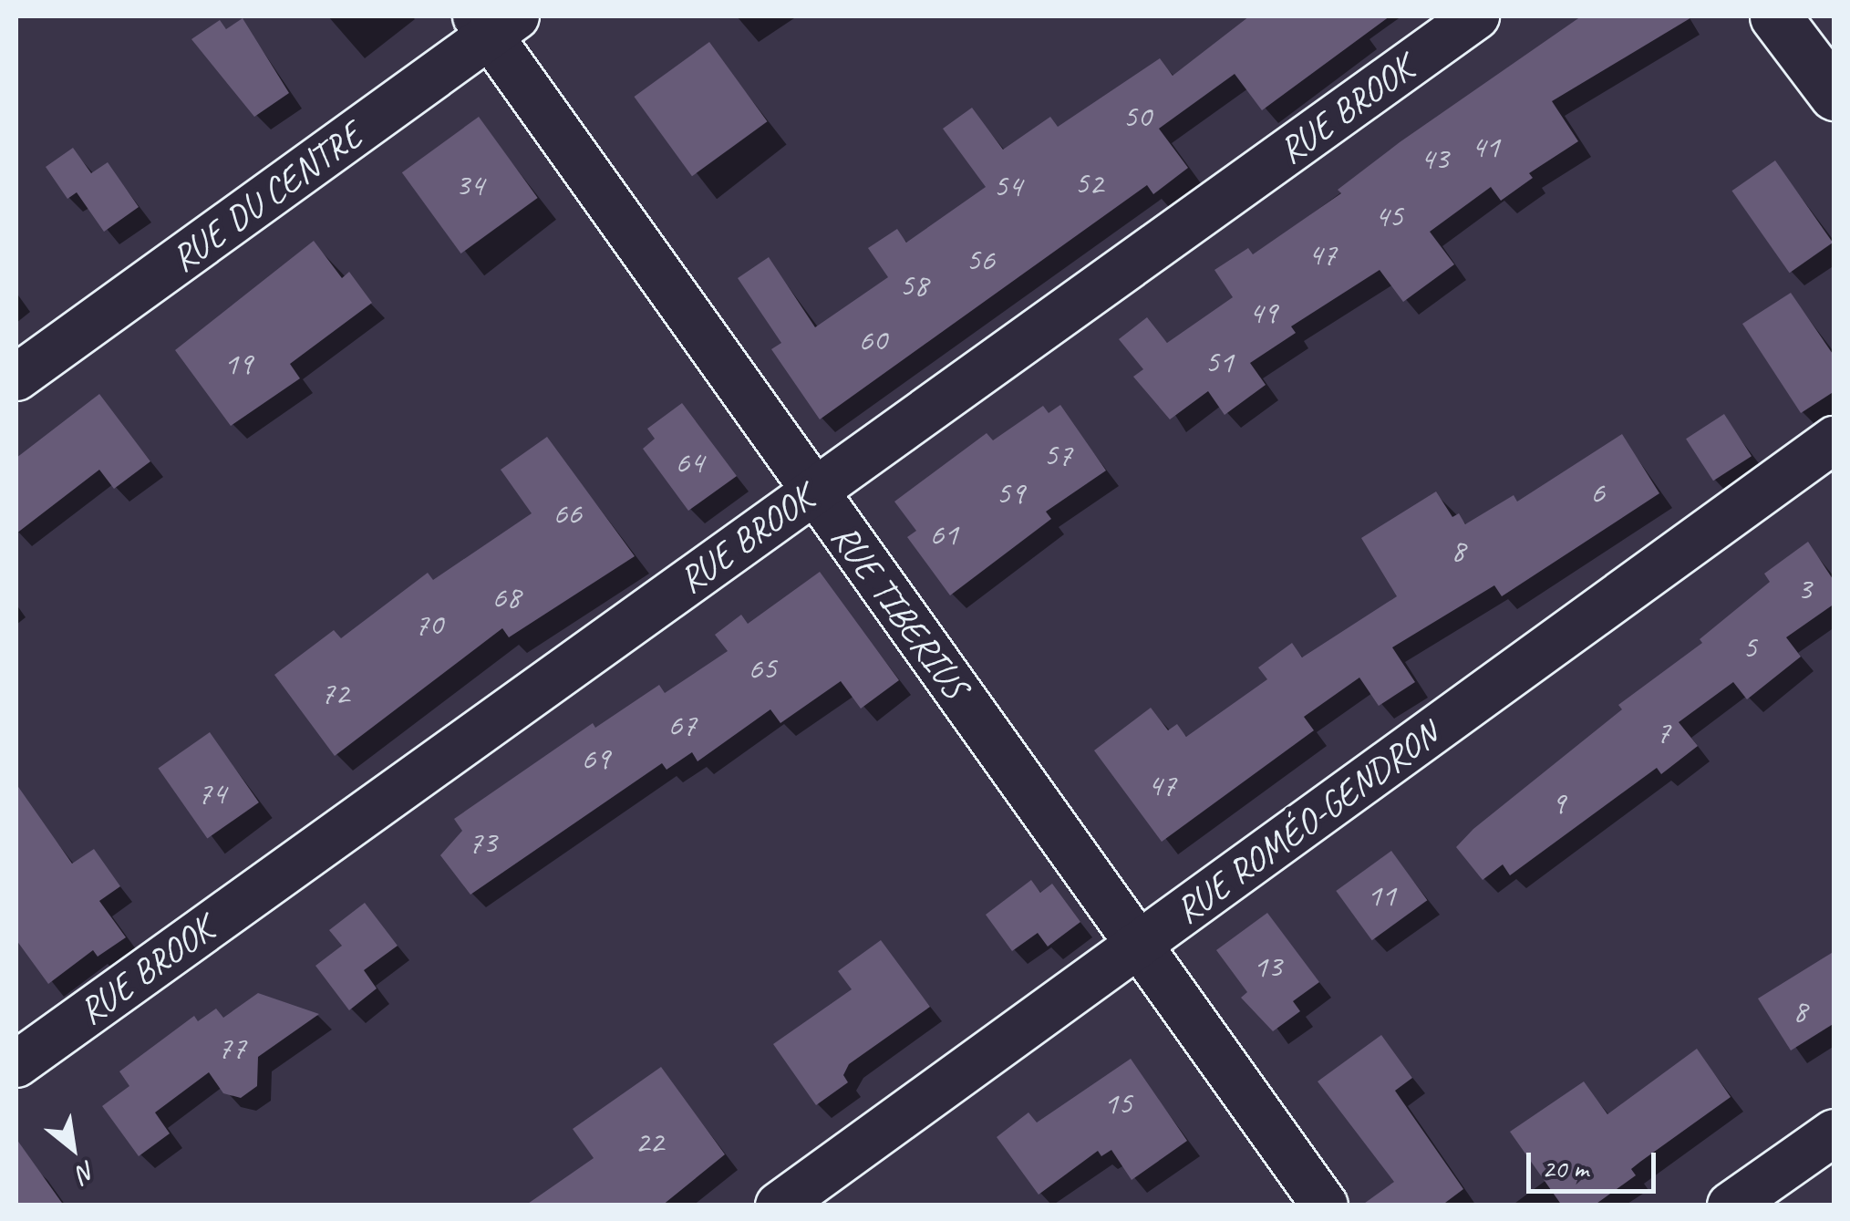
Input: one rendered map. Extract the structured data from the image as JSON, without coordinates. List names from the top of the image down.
{
  "streets": {
    "street": [
      "RUE BROOK",
      "RUE DU CENTRE",
      "RUE TIBERIUS",
      "RUE ROMÉO-GENDRON"
    ]
  },
  "crossings": [
    ["RUE BROOK", "RUE TIBERIUS"],
    ["RUE DU CENTRE", "RUE TIBERIUS"],
    ["RUE TIBERIUS", "RUE ROMÉO-GENDRON"]
  ],
  "house_numbers": [
    "50",
    "41",
    "43",
    "52",
    "34",
    "54",
    "45",
    "47",
    "56",
    "58",
    "49",
    "60",
    "51",
    "19",
    "57",
    "64",
    "6",
    "59",
    "66",
    "61",
    "8",
    "3",
    "68",
    "70",
    "5",
    "65",
    "72",
    "67",
    "7",
    "69",
    "47",
    "74",
    "9",
    "73",
    "11",
    "13",
    "8",
    "77",
    "15",
    "22"
  ],
  "scale_bar": "20 m",
  "north": "bottom right"
}
